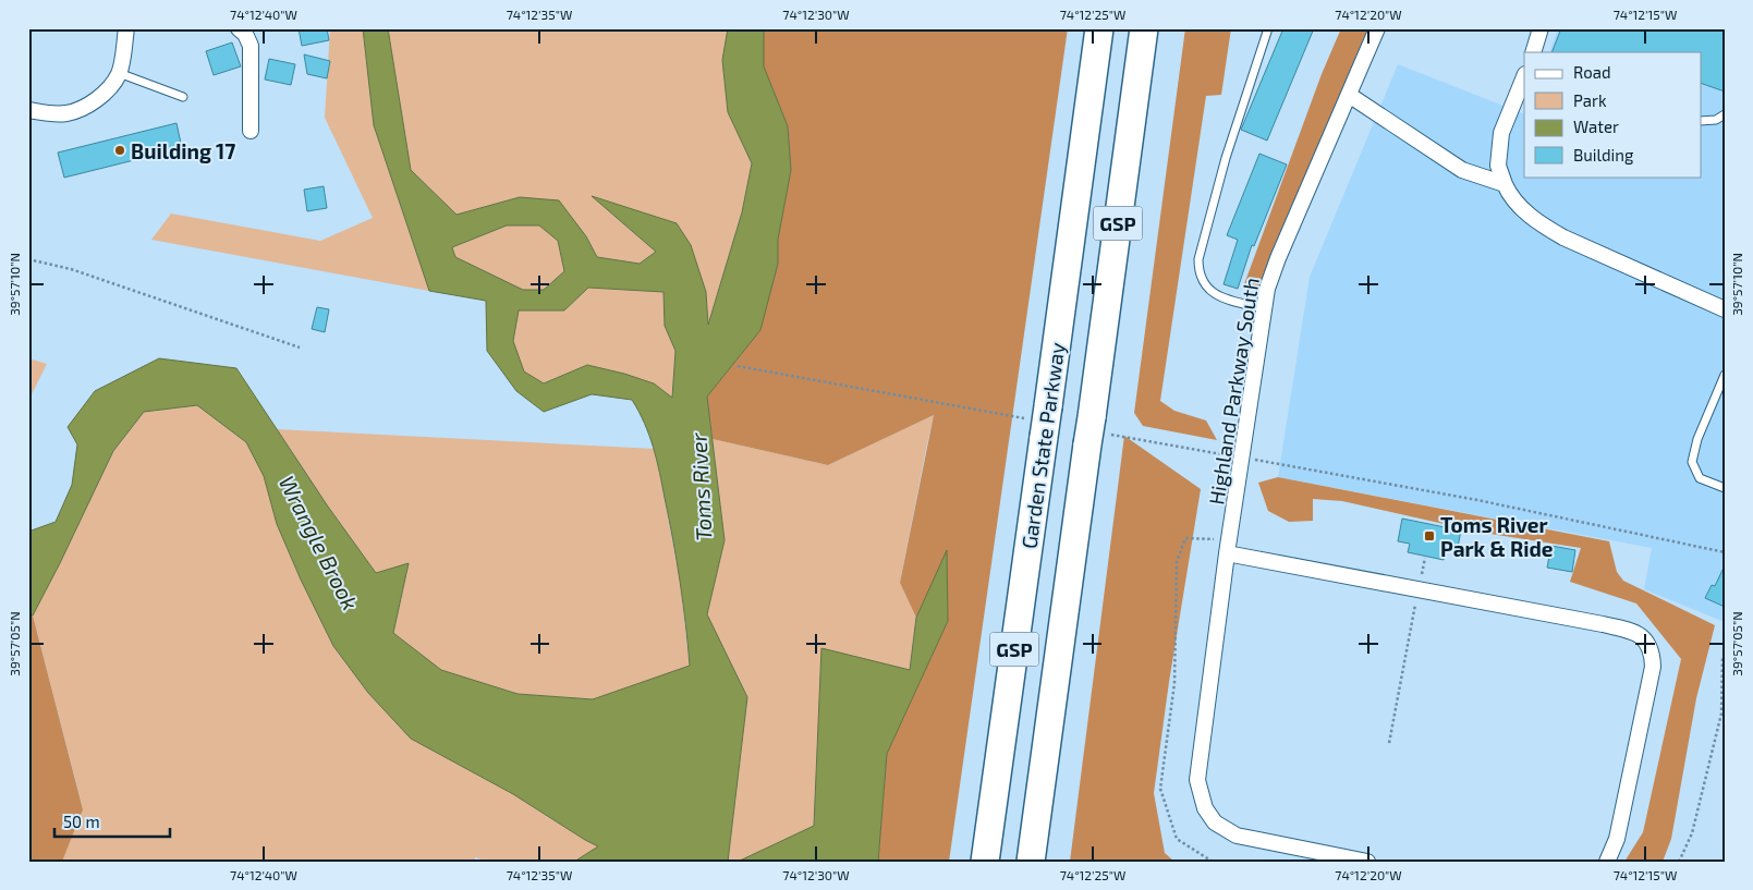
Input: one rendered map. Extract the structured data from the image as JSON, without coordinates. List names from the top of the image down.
{
  "streets": {
    "highway": ["GSP", "Garden State Parkway"],
    "street": ["Highland Parkway South"]
  },
  "water": ["Toms River", "Wrangle Brook"],
  "places": {
    "other": ["Building 17"],
    "transit": ["Toms River Park & Ride"]
  },
  "legend": [
    "Road",
    "Park",
    "Water",
    "Building"
  ],
  "scale_bar": "50 m",
  "coordinates": [
    "74°12'40\"W",
    "74°12'35\"W",
    "74°12'30\"W",
    "74°12'25\"W",
    "74°12'20\"W",
    "74°12'15\"W",
    "39°57'10\"N",
    "39°57'05\"N"
  ]
}
